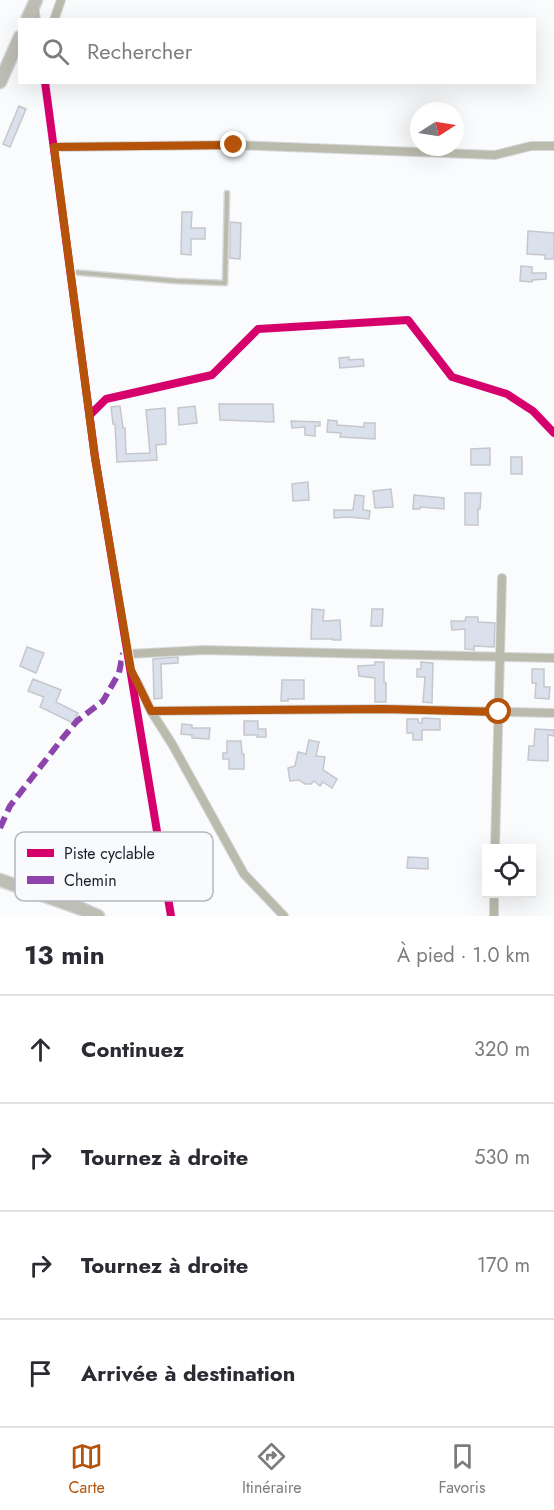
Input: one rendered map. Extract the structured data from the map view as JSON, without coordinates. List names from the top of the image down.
{
  "legend": ["Piste cyclable", "Chemin"],
  "north": "right",
  "page": {
    "search": "Rechercher",
    "heading": ["13 min", "À pied · 1.0 km"],
    "list": [
      ["Continuez", "320 m"],
      ["Tournez à droite", "530 m"],
      ["Tournez à droite", "170 m"],
      "Arrivée à destination"
    ],
    "nav": ["Carte", "Itinéraire", "Favoris"]
  }
}
